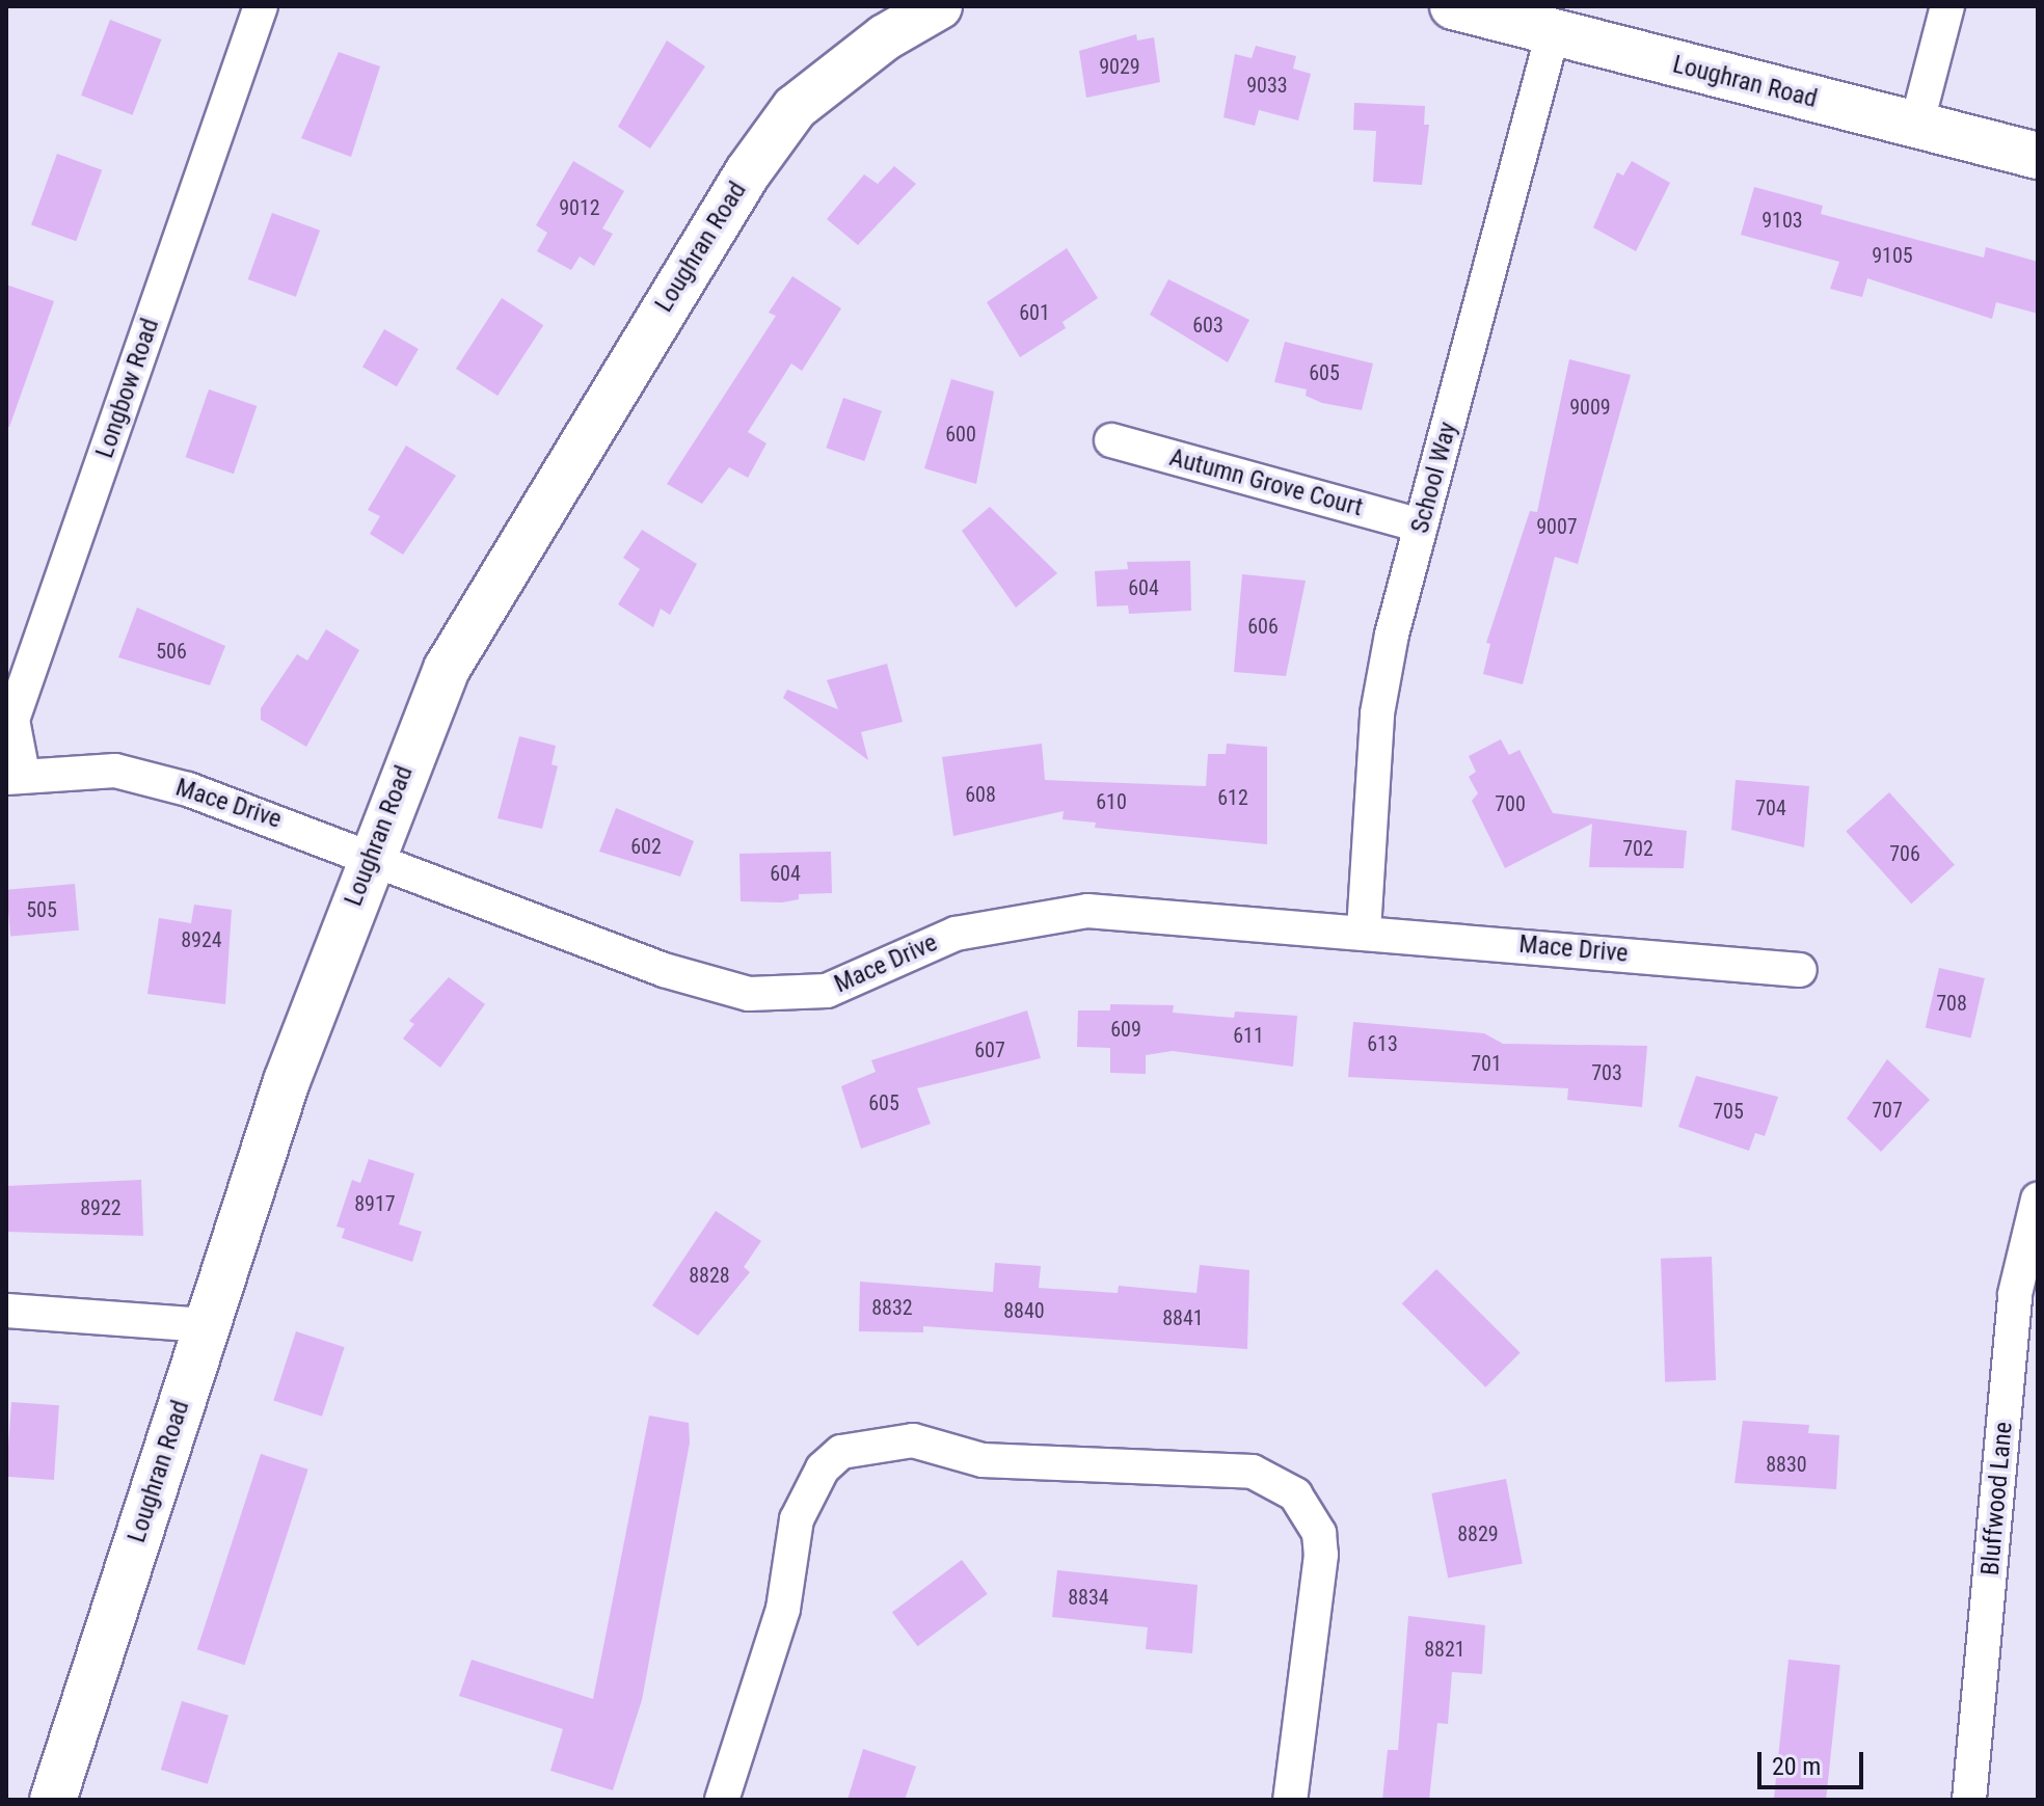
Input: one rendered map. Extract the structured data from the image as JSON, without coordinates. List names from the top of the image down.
{
  "streets": {
    "street": [
      "Loughran Road",
      "Longbow Road",
      "School Way",
      "Autumn Grove Court",
      "Mace Drive",
      "Bluffwood Lane"
    ]
  },
  "crossings": [
    ["Loughran Road", "School Way"],
    ["Loughran Road", "Mace Drive"],
    ["Longbow Road", "Mace Drive"],
    ["School Way", "Autumn Grove Court"],
    ["School Way", "Mace Drive"]
  ],
  "house_numbers": [
    "9029",
    "9033",
    "9012",
    "9103",
    "9105",
    "601",
    "603",
    "605",
    "9009",
    "600",
    "9007",
    "604",
    "606",
    "506",
    "608",
    "612",
    "610",
    "700",
    "704",
    "602",
    "702",
    "706",
    "604",
    "505",
    "8924",
    "708",
    "609",
    "611",
    "613",
    "607",
    "701",
    "703",
    "605",
    "707",
    "705",
    "8917",
    "8922",
    "8828",
    "8832",
    "8840",
    "8841",
    "8830",
    "8829",
    "8834",
    "8821"
  ],
  "scale_bar": "20 m"
}
